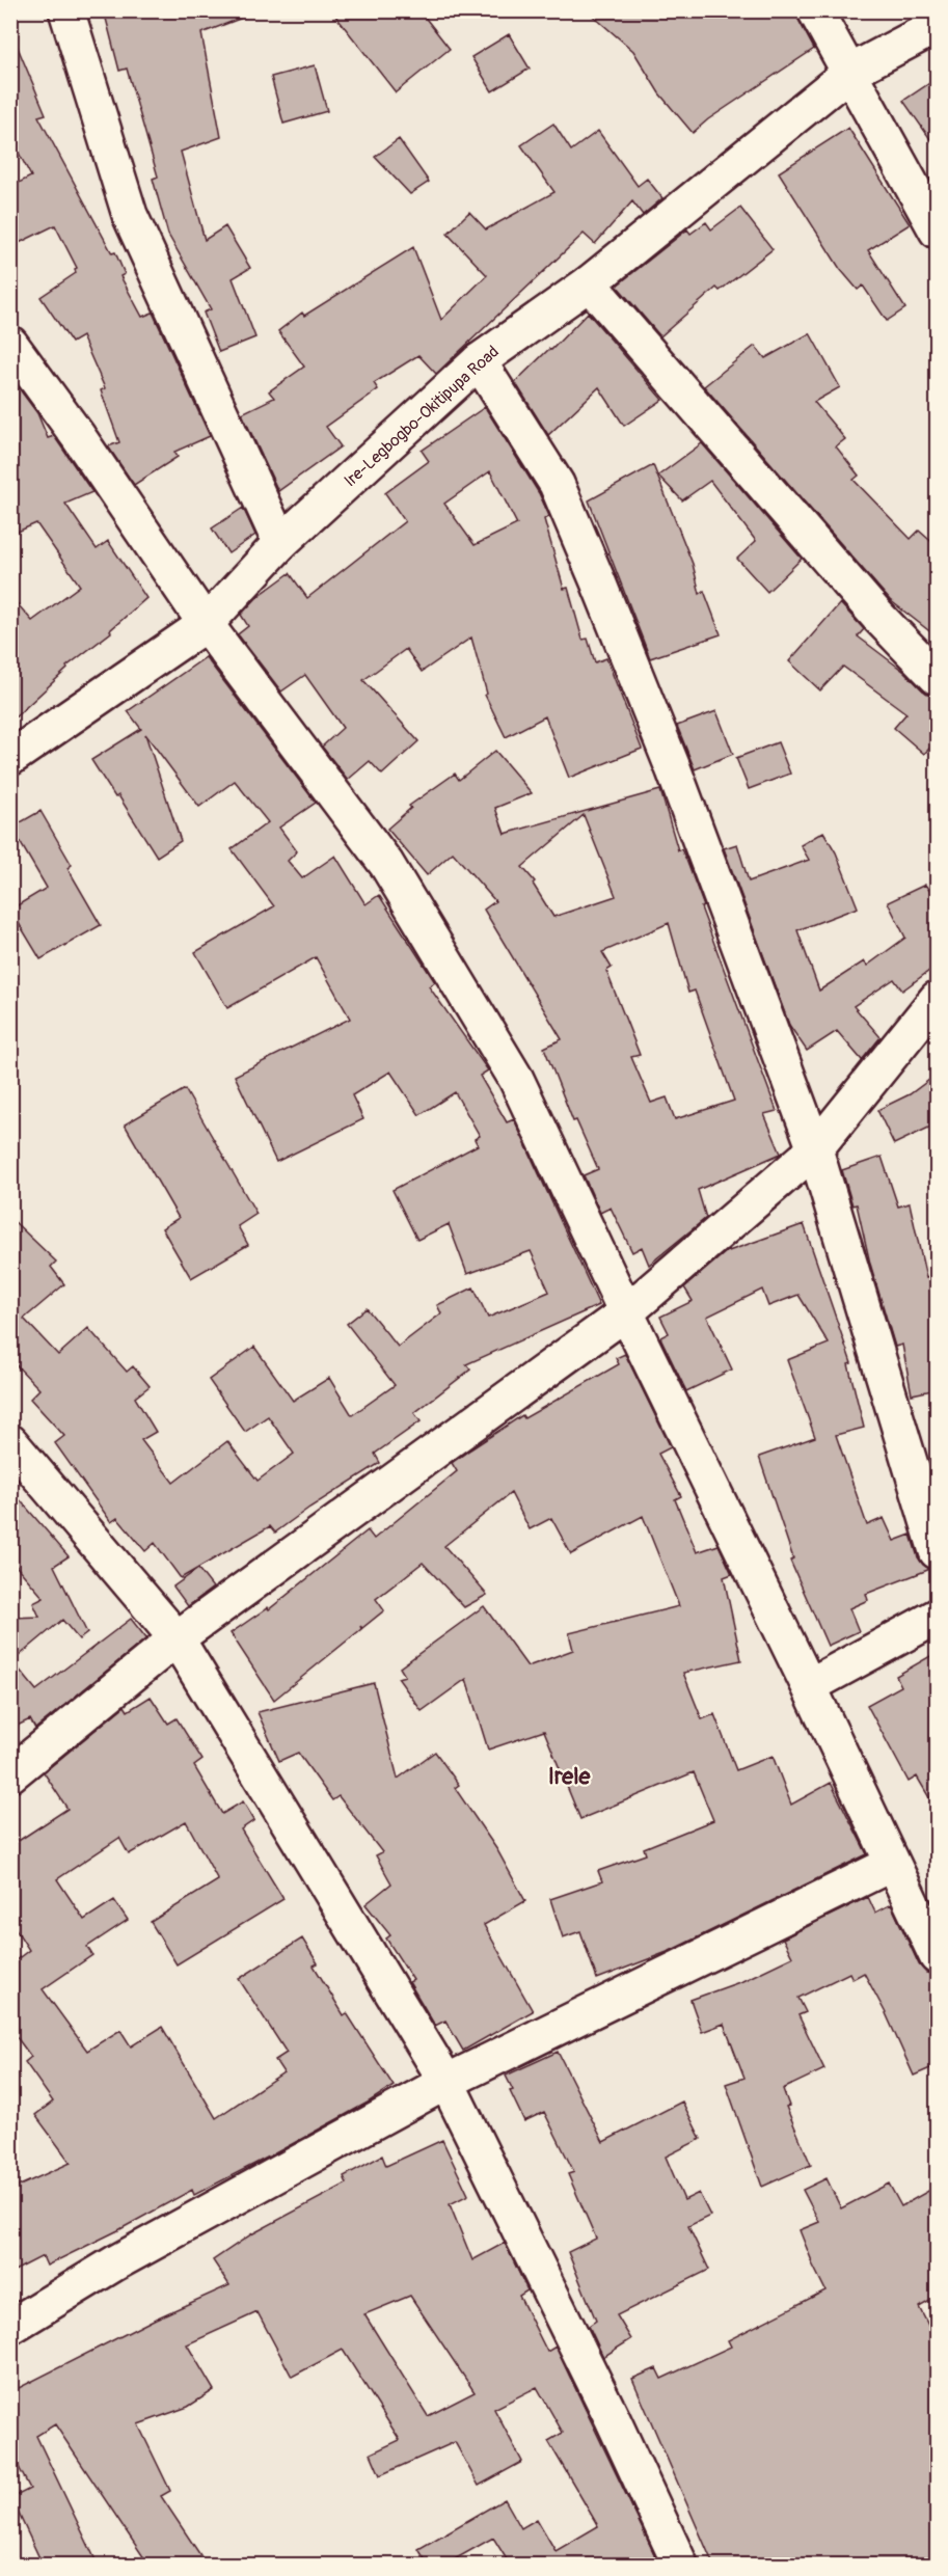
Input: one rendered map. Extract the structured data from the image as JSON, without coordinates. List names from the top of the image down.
{
  "streets": {
    "street": ["Ire-Legbogbo-Okitipupa Road"]
  },
  "districts": ["Irele"]
}
